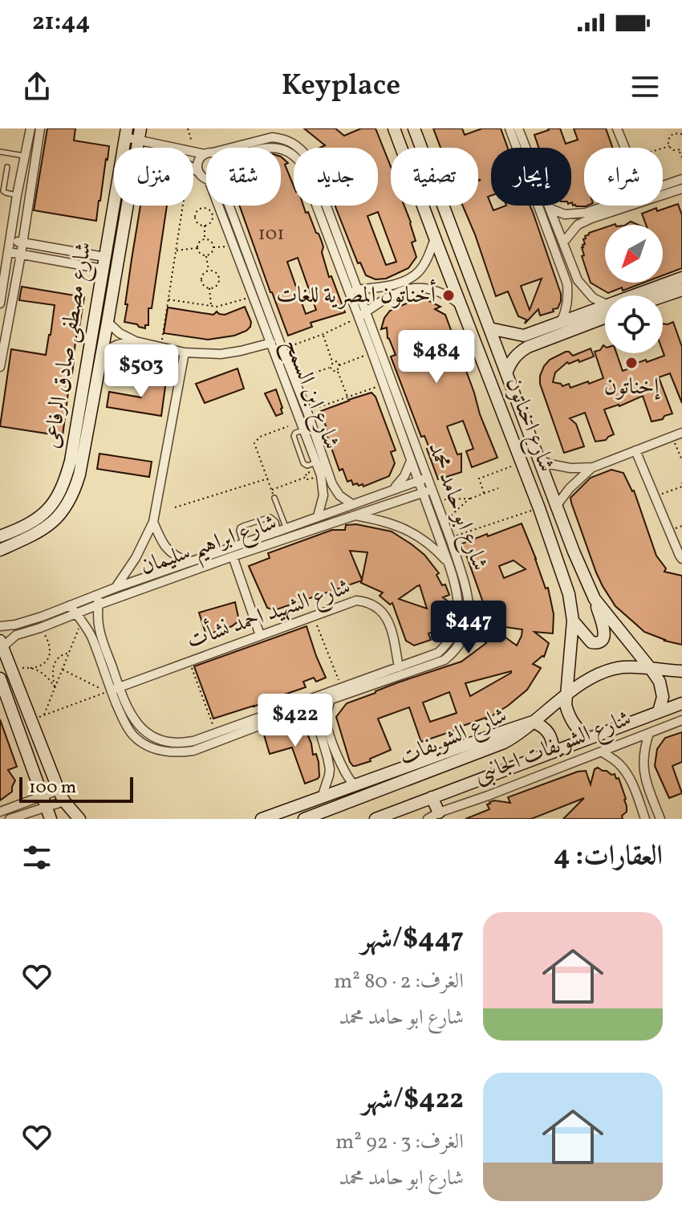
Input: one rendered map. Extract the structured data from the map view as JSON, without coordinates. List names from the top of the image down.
{
  "streets": {
    "main road": [
      "شارع مصطفى صادق الرفاعى",
      "شارع اخناتون",
      "شارع الشويفات",
      "شارع الشويفات الجانبى"
    ],
    "street": [
      "شارع ابن السمح",
      "شارع ابو حامد محمد",
      "شارع ابراهيم سليمان",
      "شارع الشهيد احمد نشأت"
    ]
  },
  "crossings": [
    ["شارع ابن السمح", "شارع ابراهيم سليمان"],
    ["شارع اخناتون", "شارع الشويفات"],
    ["شارع ابو حامد محمد", "شارع ابراهيم سليمان"],
    ["شارع الشويفات", "شارع الشويفات الجانبى"]
  ],
  "places": ["أخناتون المصرية للغات", "إخناتون"],
  "house_numbers": ["101"],
  "scale_bar": "100 m",
  "north": "bottom left",
  "page": {
    "status": "21:44",
    "header": "Keyplace",
    "chip": [
      "شراء",
      "إيجار",
      "تصفية",
      "جديد",
      "شقة",
      "منزل"
    ],
    "price": [
      "$484",
      "$503",
      "$447",
      "$422"
    ],
    "scale": "100 m",
    "heading": "العقارات: 4",
    "list": [
      {
        "name": "$447/شهر",
        "note": "الغرف: 2 · 80 m² · شارع ابو حامد محمد"
      },
      {
        "name": "$422/شهر",
        "note": "الغرف: 3 · 92 m² · شارع ابو حامد محمد"
      }
    ]
  }
}
